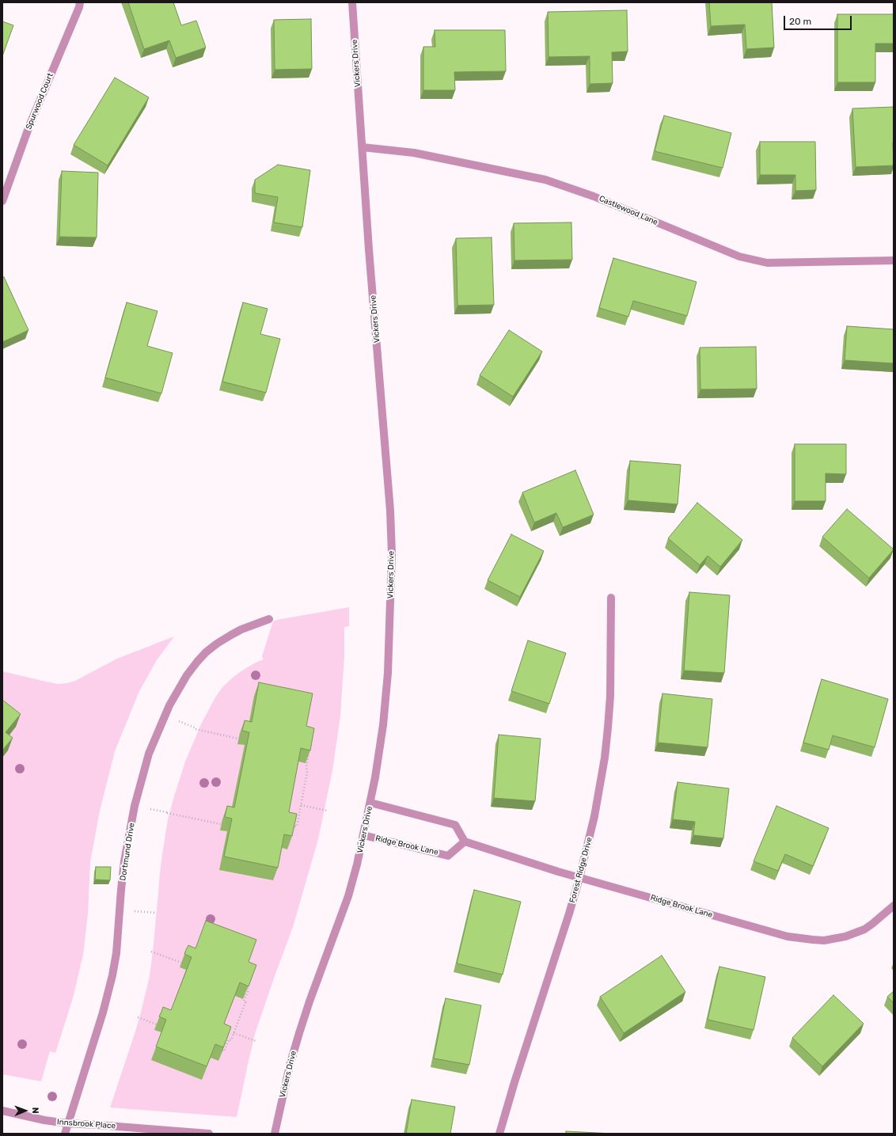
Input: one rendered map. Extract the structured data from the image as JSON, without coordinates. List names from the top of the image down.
{
  "streets": {
    "street": [
      "Vickers Drive",
      "Spurwood Court",
      "Castlewood Lane",
      "Ridge Brook Lane",
      "Dortmund Drive",
      "Forest Ridge Drive",
      "Innsbrook Place"
    ]
  },
  "crossings": [
    ["Vickers Drive", "Castlewood Lane"],
    ["Vickers Drive", "Ridge Brook Lane"],
    ["Ridge Brook Lane", "Forest Ridge Drive"],
    ["Dortmund Drive", "Innsbrook Place"]
  ],
  "scale_bar": "20 m",
  "north": "right"
}
